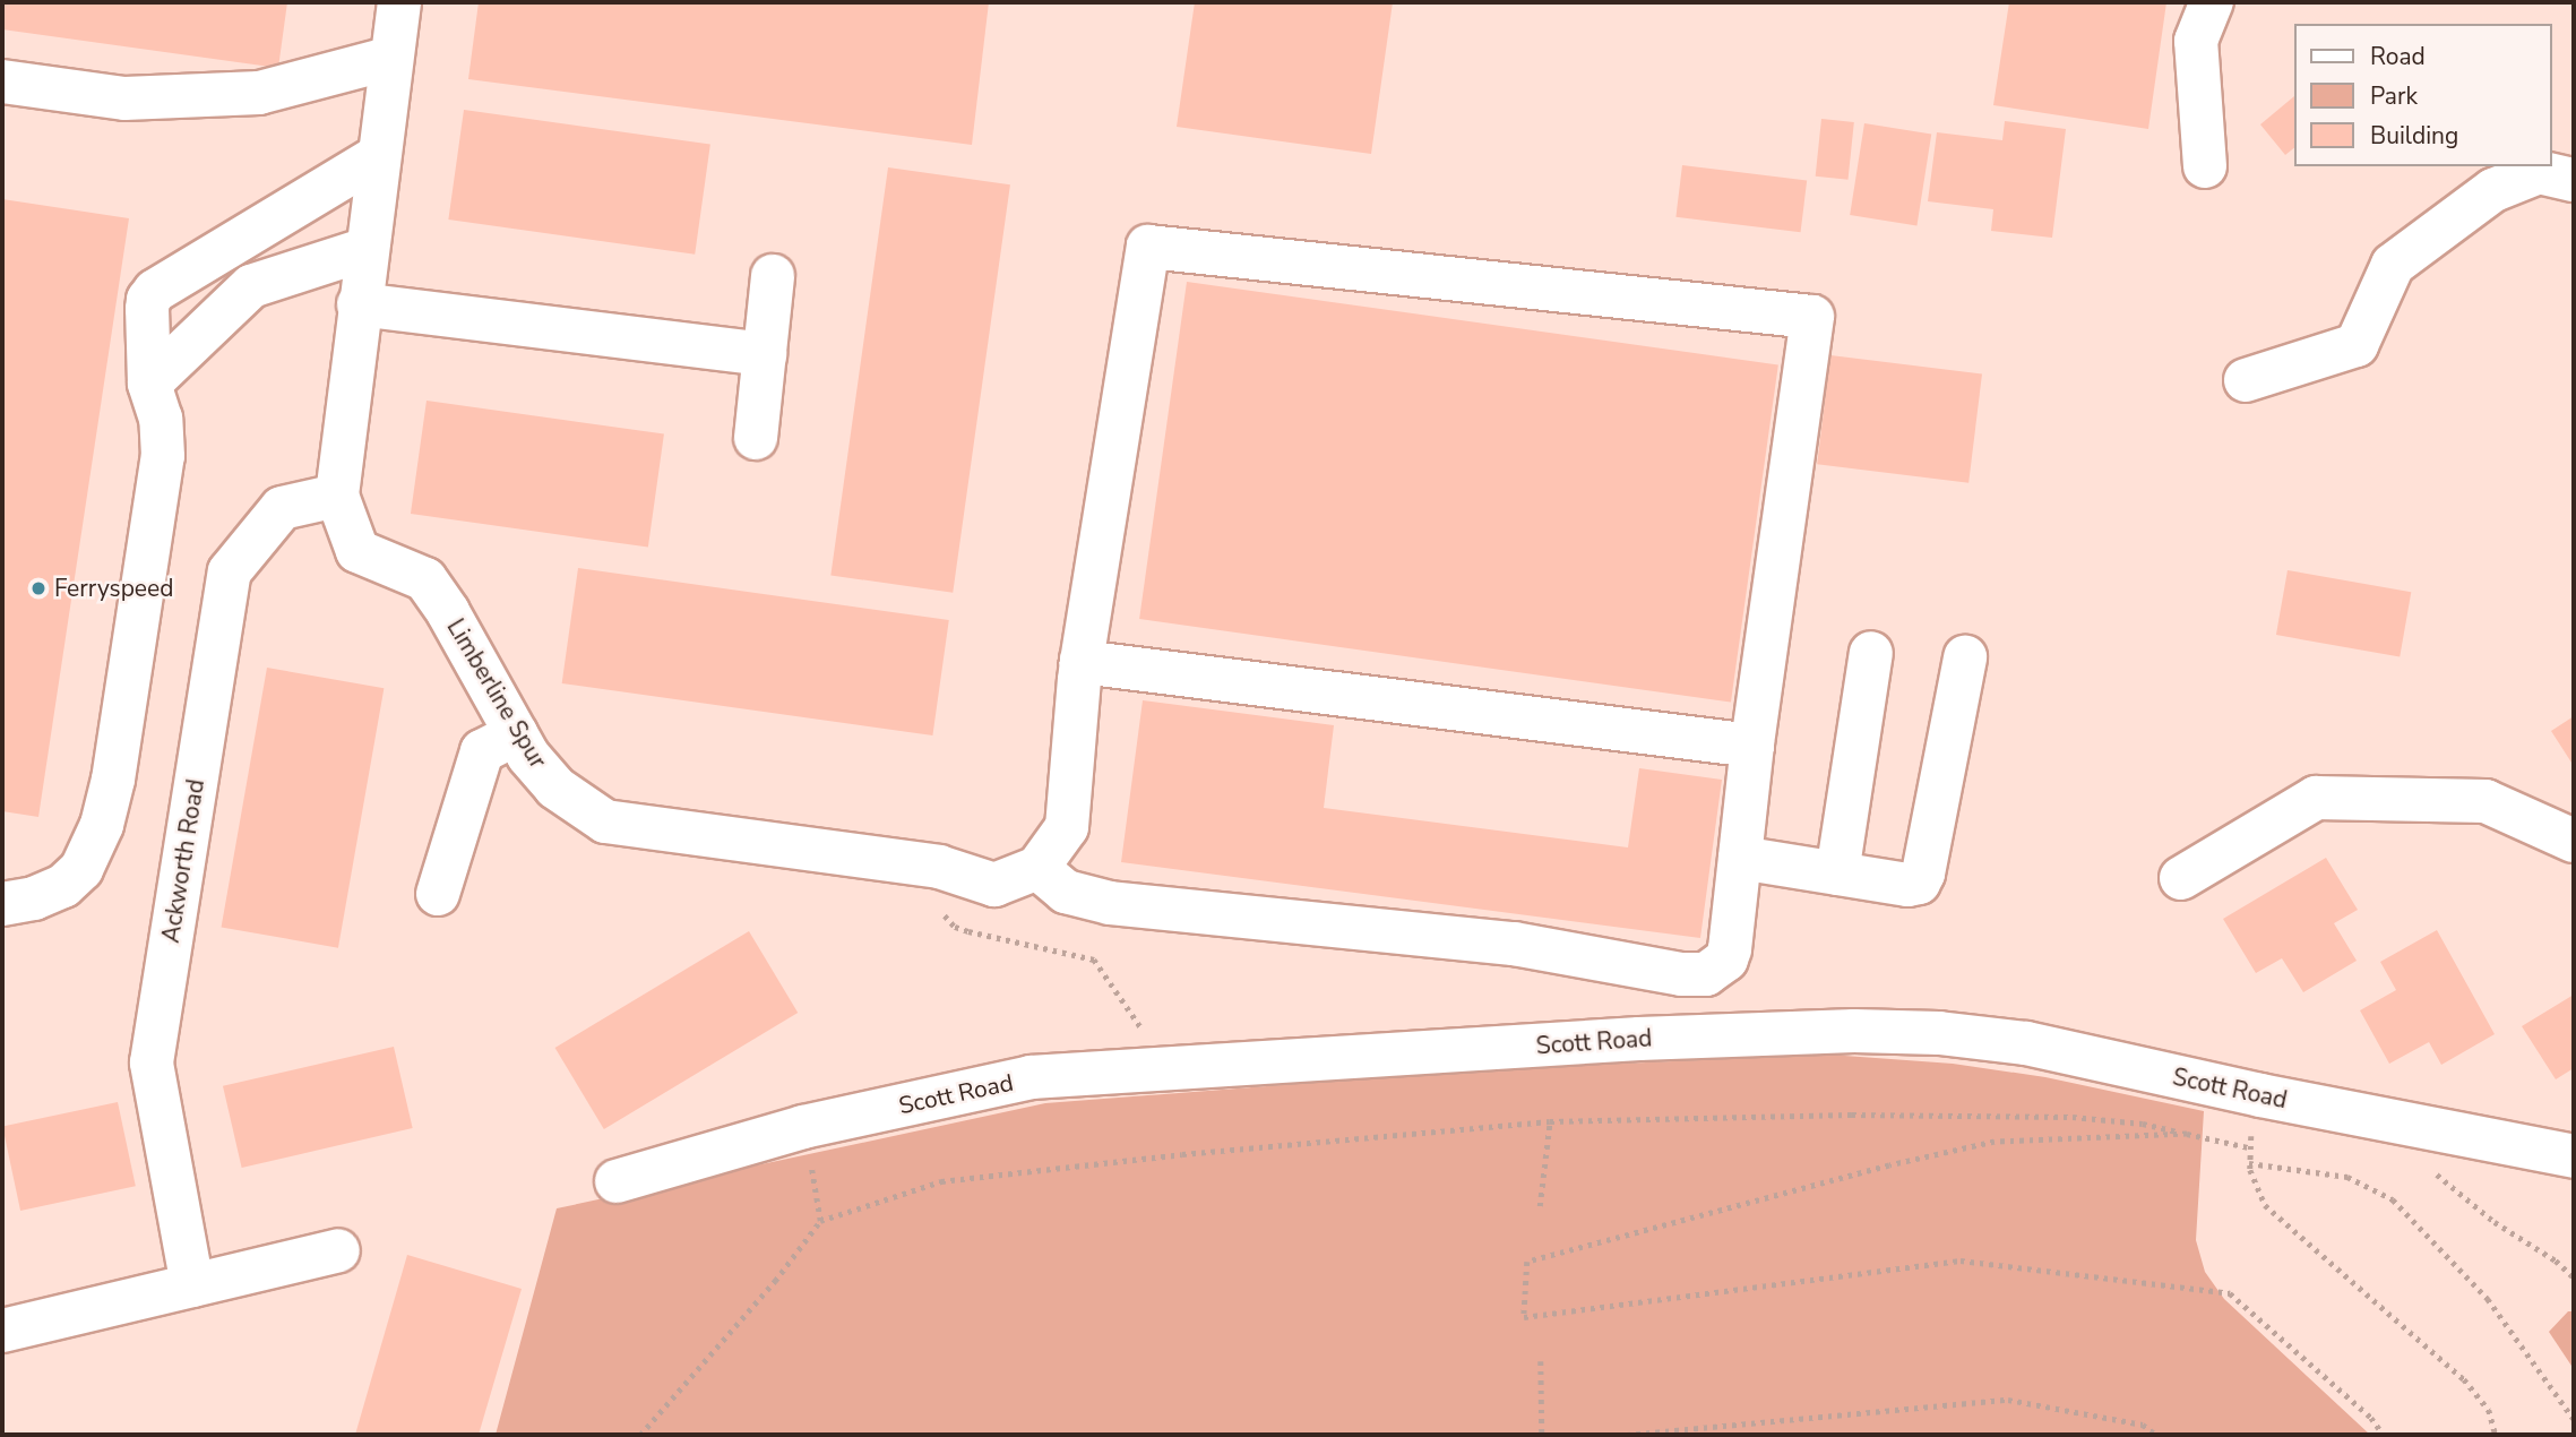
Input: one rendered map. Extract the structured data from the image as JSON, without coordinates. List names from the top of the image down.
{
  "streets": {
    "street": ["Limberline Spur", "Ackworth Road", "Scott Road"]
  },
  "crossings": [
    ["Limberline Spur", "Ackworth Road"]
  ],
  "places": ["Ferryspeed"],
  "legend": ["Road", "Park", "Building"]
}
